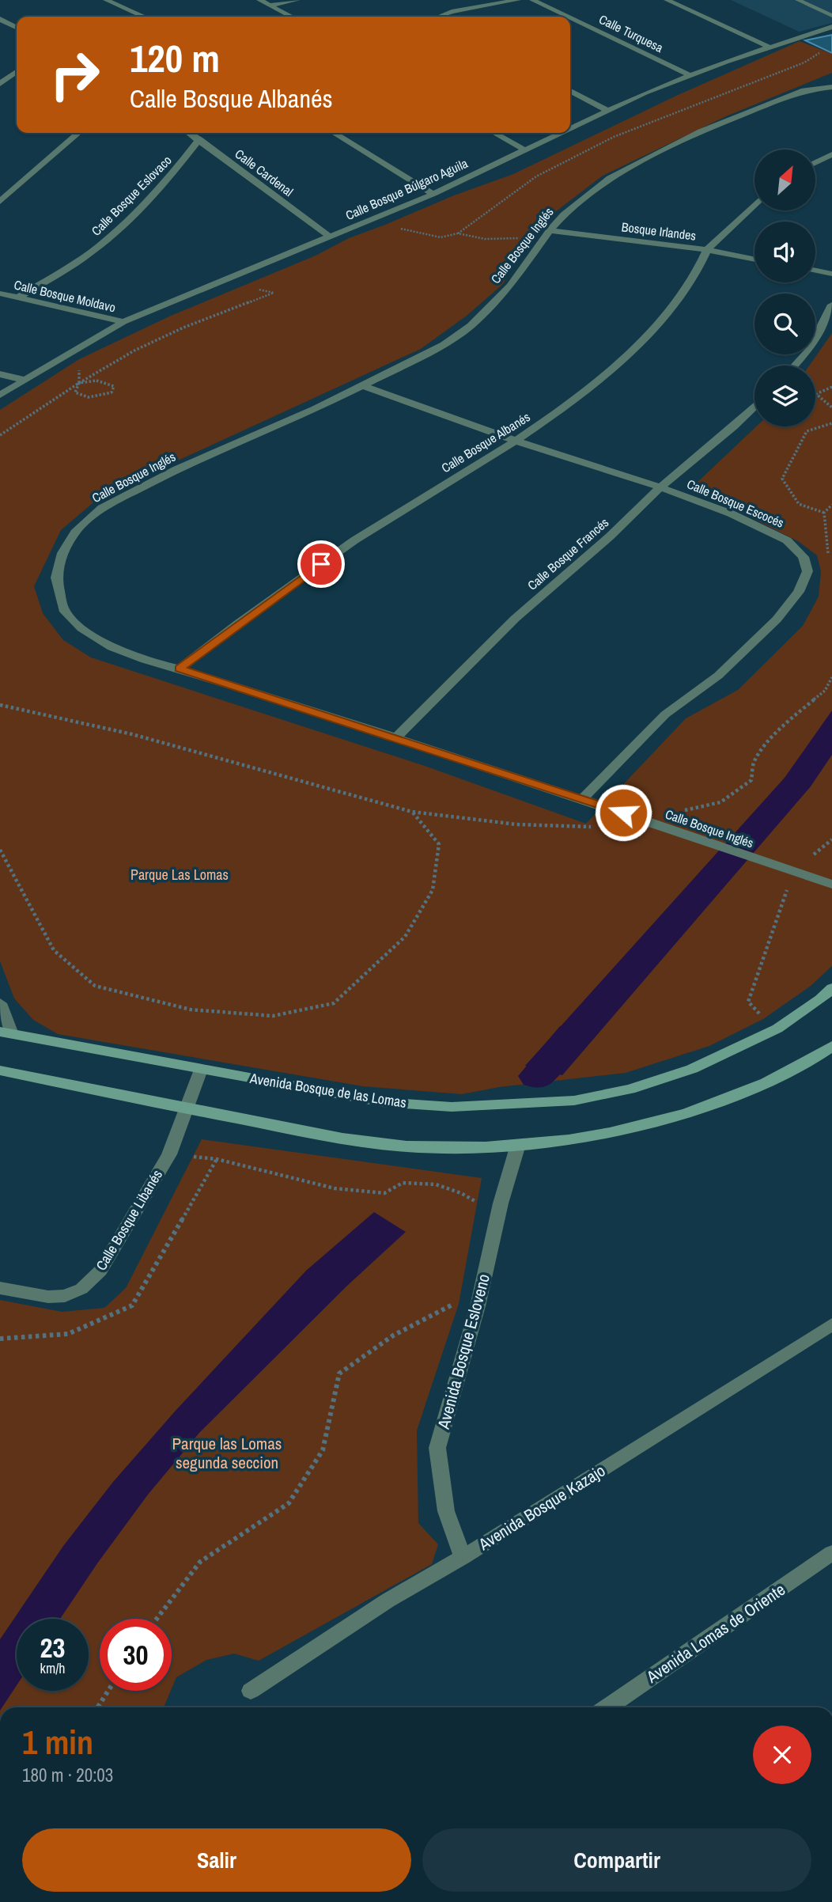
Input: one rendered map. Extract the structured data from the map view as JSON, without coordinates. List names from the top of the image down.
{
  "streets": {
    "street": [
      "Calle Turquesa",
      "Calle Cardenal",
      "Calle Bosque Búlgaro Aguila",
      "Calle Bosque Eslovaco",
      "Bosque Irlandes",
      "Calle Bosque Inglés",
      "Calle Bosque Moldavo",
      "Calle Bosque Albanés",
      "Calle Bosque Escocés",
      "Calle Bosque Francés",
      "Avenida Bosque de las Lomas",
      "Calle Bosque Libanés",
      "Avenida Bosque Esloveno",
      "Avenida Bosque Kazajo",
      "Avenida Lomas de Oriente"
    ]
  },
  "crossings": [
    ["Calle Turquesa", "Calle Bosque Búlgaro Aguila"],
    ["Calle Cardenal", "Calle Bosque Búlgaro Aguila"],
    ["Calle Cardenal", "Calle Bosque Eslovaco"],
    ["Calle Bosque Búlgaro Aguila", "Calle Bosque Moldavo"],
    ["Calle Bosque Eslovaco", "Calle Bosque Moldavo"],
    ["Bosque Irlandes", "Calle Bosque Inglés"],
    ["Bosque Irlandes", "Calle Bosque Albanés"],
    ["Calle Bosque Inglés", "Calle Bosque Albanés"],
    ["Calle Bosque Inglés", "Calle Bosque Escocés"],
    ["Calle Bosque Inglés", "Calle Bosque Francés"],
    ["Calle Bosque Albanés", "Calle Bosque Escocés"],
    ["Calle Bosque Escocés", "Calle Bosque Francés"],
    ["Avenida Bosque de las Lomas", "Calle Bosque Libanés"],
    ["Avenida Bosque Esloveno", "Avenida Bosque Kazajo"]
  ],
  "parks": ["Parque Las Lomas", "Parque las Lomas segunda seccion"],
  "north": "top right",
  "page": {
    "turn": ["120 m", "Calle Bosque Albanés"],
    "speed": "23 km/h",
    "limit": "30",
    "heading": ["1 min", "180 m · 20:03"],
    "buttons": ["Salir", "Compartir"]
  }
}
